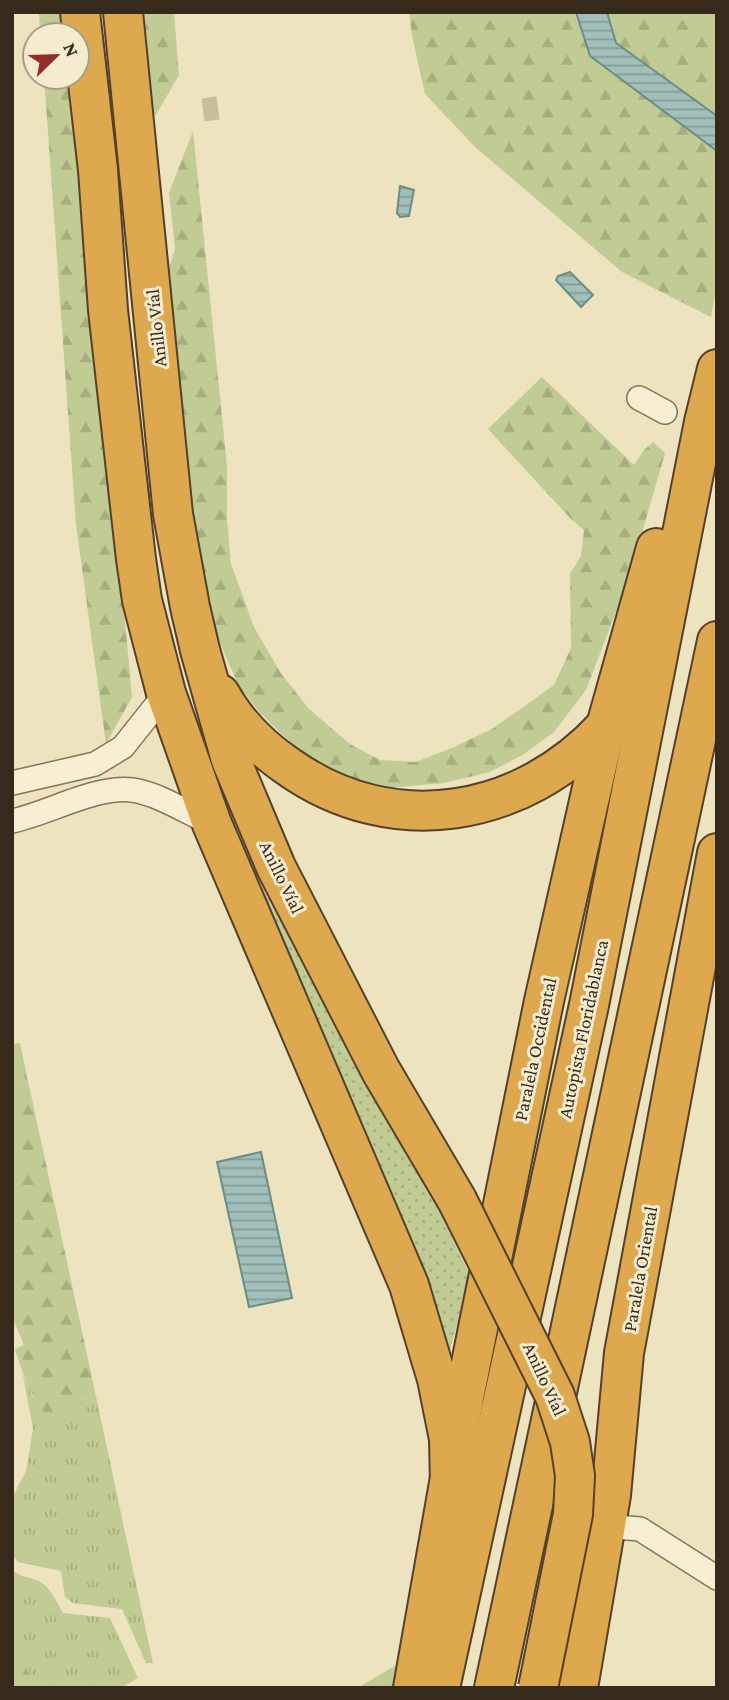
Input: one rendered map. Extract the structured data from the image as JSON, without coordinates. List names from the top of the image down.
{
  "streets": {
    "highway": [
      "Anillo Víal",
      "Autopista Floridablanca",
      "Paralela Occidental",
      "Paralela Oriental"
    ]
  },
  "crossings": [
    ["Autopista Floridablanca", "Paralela Occidental"]
  ],
  "north": "top right"
}
